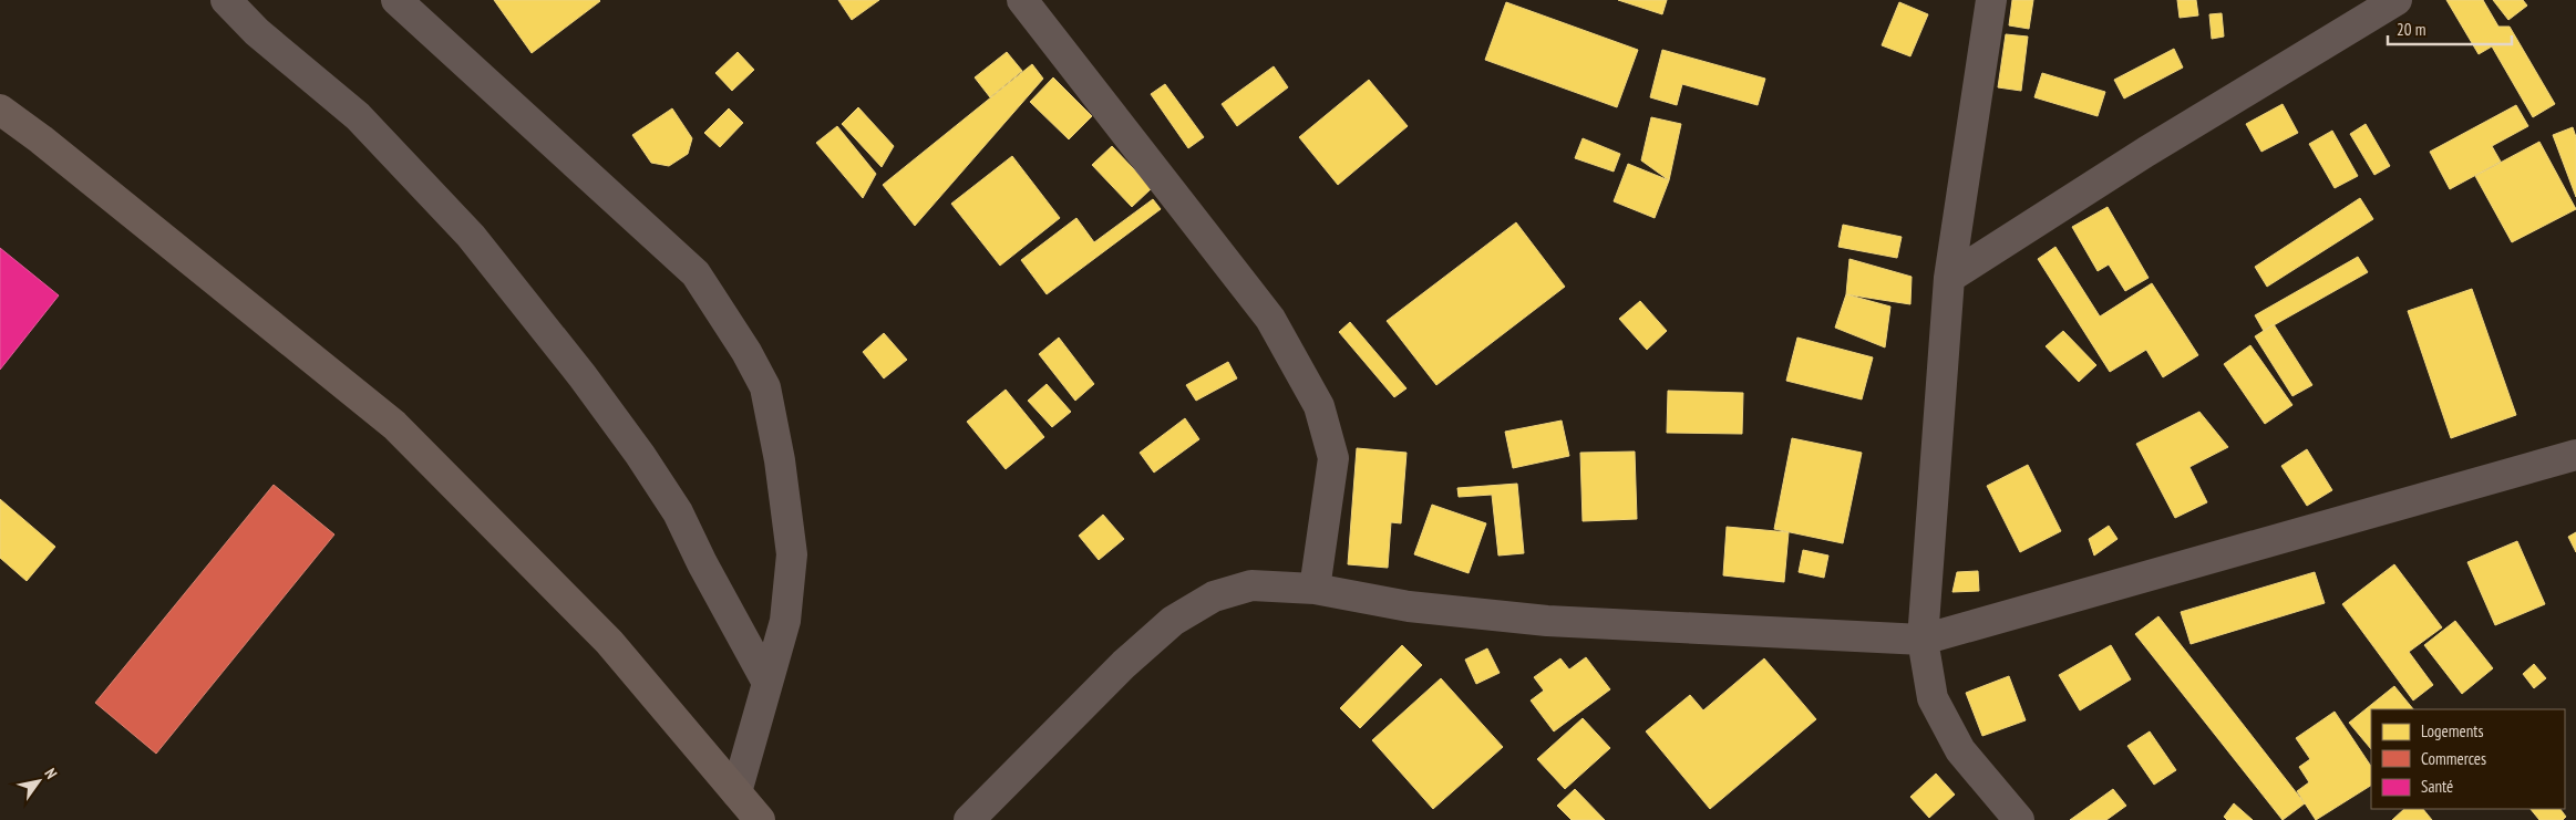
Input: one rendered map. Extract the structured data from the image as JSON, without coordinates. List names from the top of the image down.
{
  "legend": ["Logements", "Commerces", "Santé"],
  "scale_bar": "20 m",
  "north": "top right"
}
